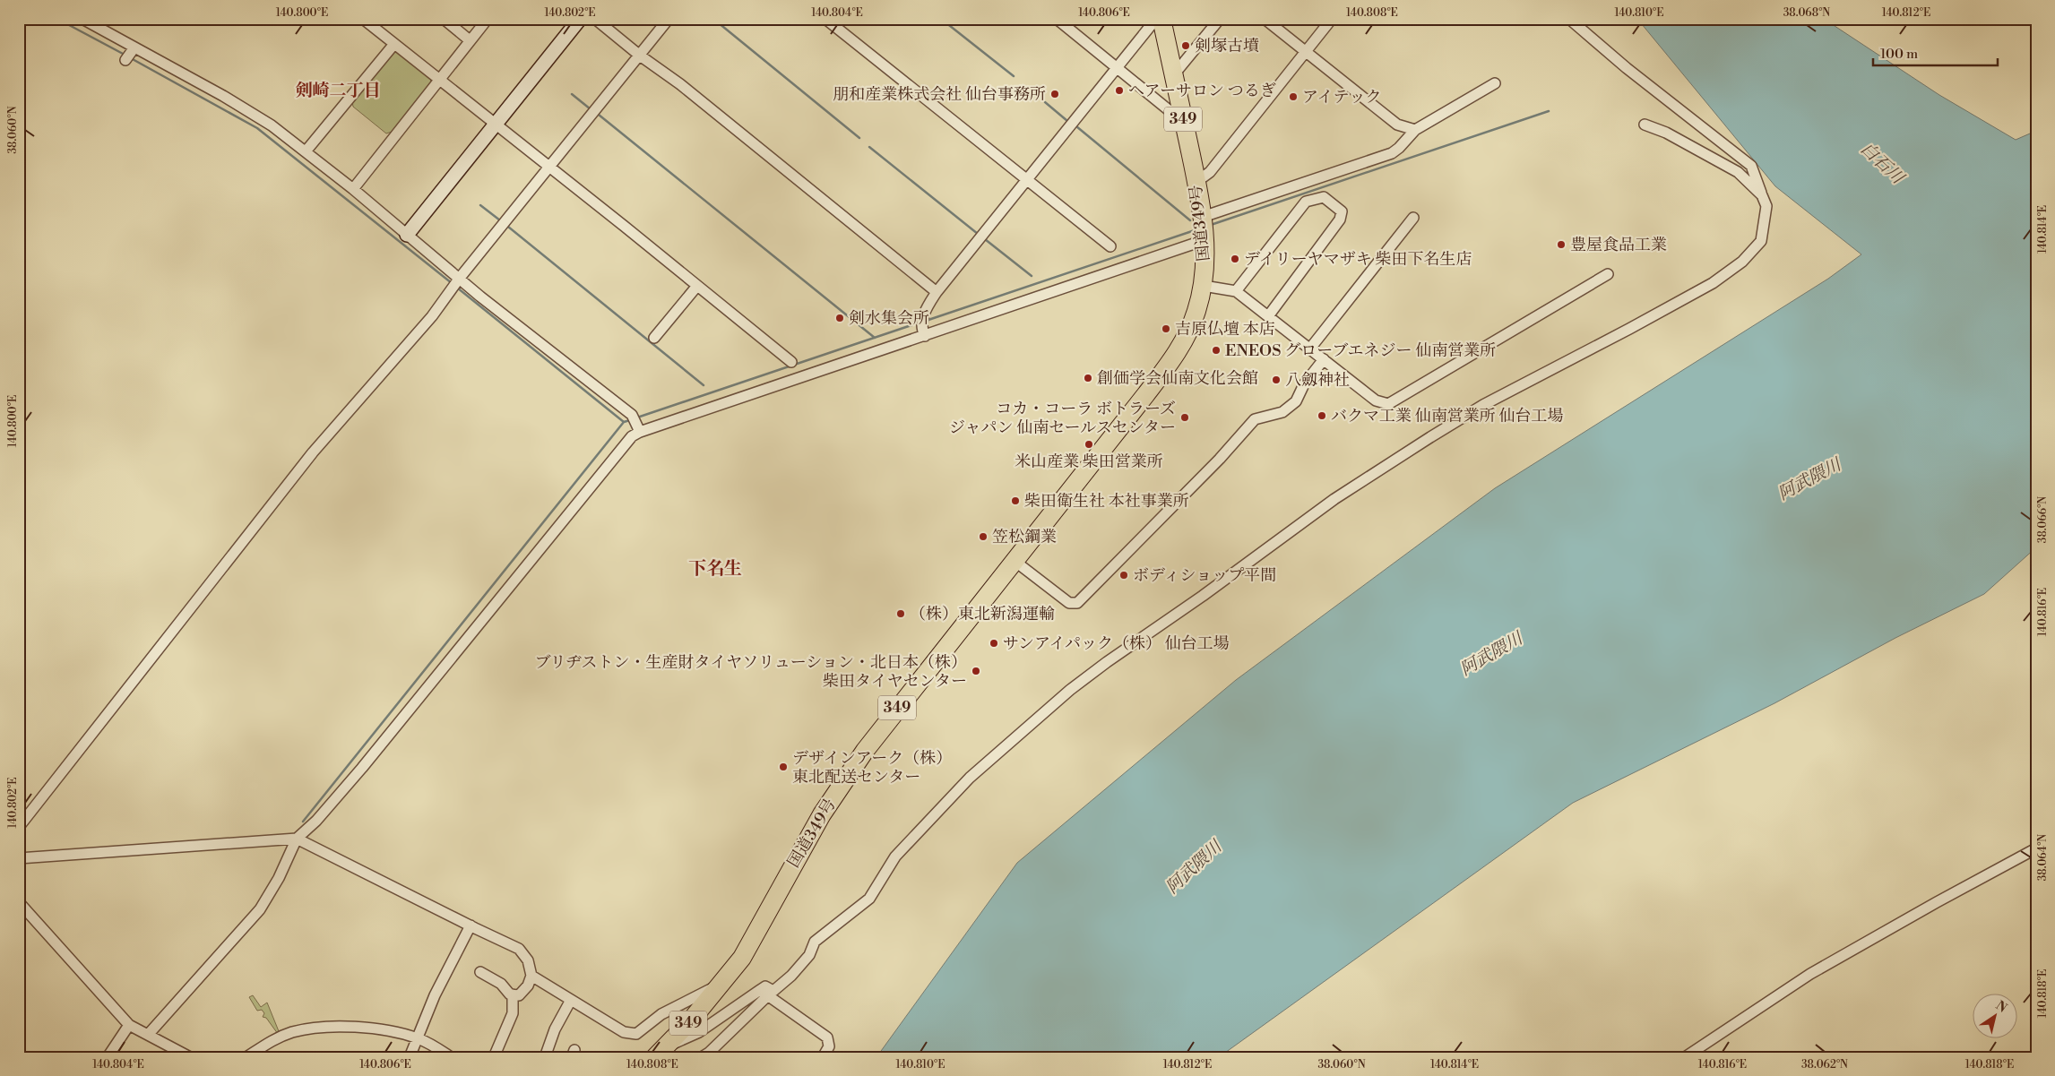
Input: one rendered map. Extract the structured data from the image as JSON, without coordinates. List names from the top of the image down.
{
  "streets": {
    "highway": ["349", "国道349号"]
  },
  "districts": ["剣崎二丁目", "下名生"],
  "water": ["白石川", "阿武隈川"],
  "places": [
    "剣塚古墳",
    "ヘアーサロン つるぎ",
    "朋和産業株式会社 仙台事務所",
    "アイテック",
    "豊屋食品工業",
    "デイリーヤマザキ 柴田下名生店",
    "剣水集会所",
    "吉原仏壇 本店",
    "ENEOS グローブエネジー 仙南営業所",
    "創価学会仙南文化会館",
    "八劔神社",
    "バクマ工業 仙南営業所 仙台工場",
    "コカ・コーラ ボトラーズ ジャパン 仙南セールスセンター",
    "米山産業 柴田営業所",
    "柴田衛生社 本社事業所",
    "笠松鋼業",
    "ボディショップ平間",
    "（株）東北新潟運輸",
    "サンアイパック（株） 仙台工場",
    "ブリヂストン・生産財タイヤソリューション・北日本（株） 柴田タイヤセンター",
    "デザインアーク（株） 東北配送センター"
  ],
  "scale_bar": "100 m",
  "north": "top right",
  "coordinates": [
    "140.800°E",
    "140.802°E",
    "140.804°E",
    "140.806°E",
    "140.808°E",
    "140.810°E",
    "38.068°N",
    "140.812°E",
    "38.060°N",
    "140.814°E",
    "38.066°N",
    "140.816°E",
    "38.064°N",
    "140.818°E",
    "38.062°N"
  ]
}
